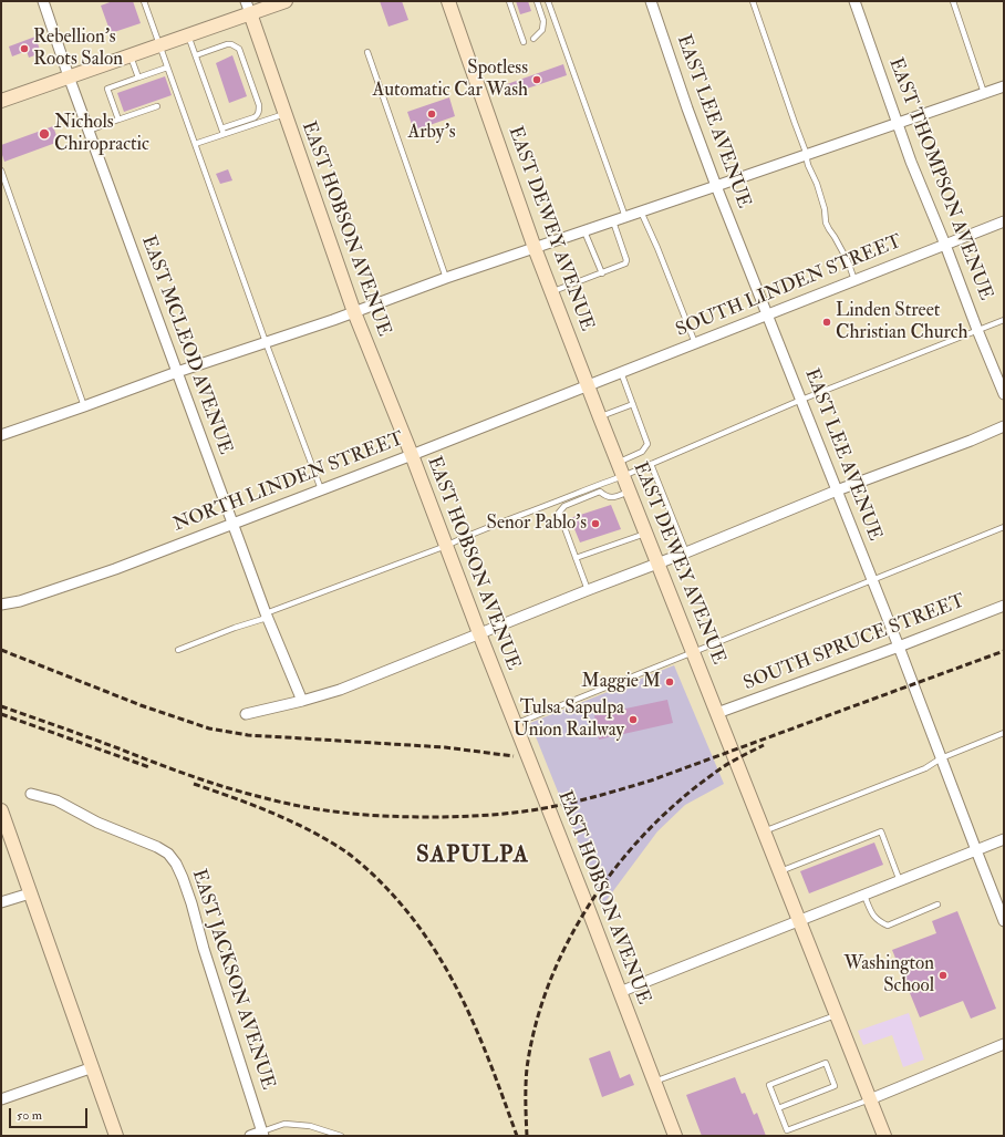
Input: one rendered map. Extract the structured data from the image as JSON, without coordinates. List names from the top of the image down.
{
  "streets": {
    "street": [
      "EAST LEE AVENUE",
      "EAST THOMPSON AVENUE",
      "EAST HOBSON AVENUE",
      "EAST DEWEY AVENUE",
      "SOUTH LINDEN STREET",
      "EAST MCLEOD AVENUE",
      "NORTH LINDEN STREET",
      "SOUTH SPRUCE STREET",
      "EAST JACKSON AVENUE"
    ]
  },
  "crossings": [
    ["EAST LEE AVENUE", "SOUTH LINDEN STREET"],
    ["EAST LEE AVENUE", "SOUTH SPRUCE STREET"],
    ["EAST THOMPSON AVENUE", "SOUTH LINDEN STREET"],
    ["EAST HOBSON AVENUE", "NORTH LINDEN STREET"],
    ["EAST DEWEY AVENUE", "SOUTH LINDEN STREET"],
    ["EAST DEWEY AVENUE", "NORTH LINDEN STREET"],
    ["EAST DEWEY AVENUE", "SOUTH SPRUCE STREET"],
    ["SOUTH LINDEN STREET", "NORTH LINDEN STREET"],
    ["EAST MCLEOD AVENUE", "NORTH LINDEN STREET"]
  ],
  "districts": ["SAPULPA"],
  "places": [
    "Rebellion's Roots Salon",
    "Spotless Automatic Car Wash",
    "Arby's",
    "Nichols Chiropractic",
    "Linden Street Christian Church",
    "Senor Pablo's",
    "Maggie M",
    "Tulsa Sapulpa Union Railway",
    "Washington School"
  ],
  "scale_bar": "50 m"
}
